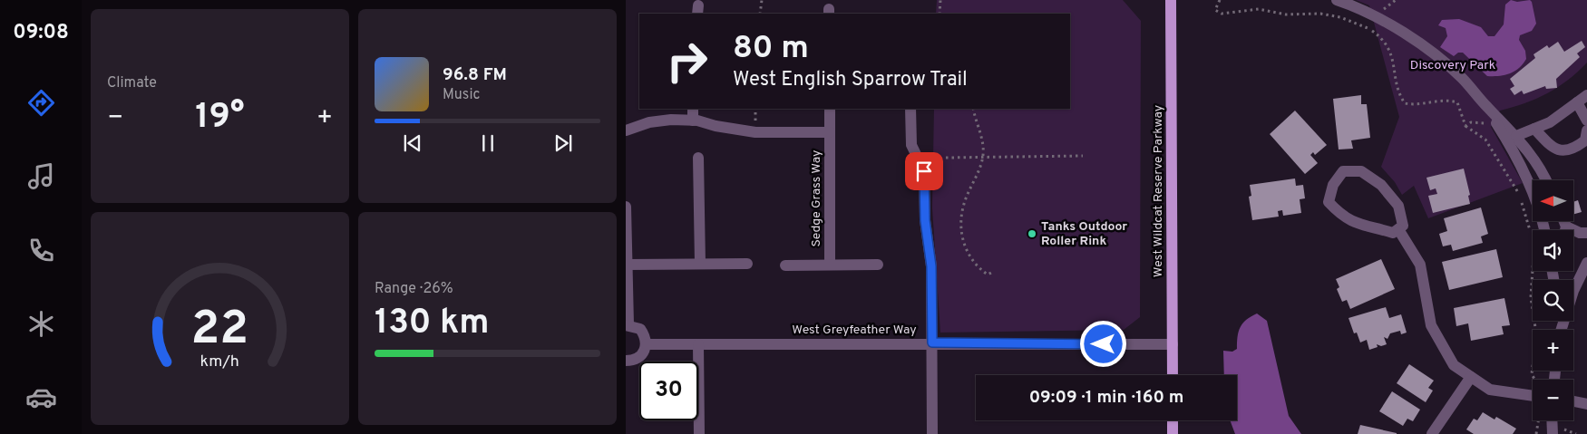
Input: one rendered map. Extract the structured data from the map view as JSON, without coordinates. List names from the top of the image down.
{
  "streets": {
    "main road": ["West Wildcat Reserve Parkway"],
    "street": ["Sedge Grass Way", "West Greyfeather Way"]
  },
  "crossings": [
    ["West Wildcat Reserve Parkway", "West Greyfeather Way"]
  ],
  "parks": ["Discovery Park"],
  "places": ["Tanks Outdoor Roller Rink"],
  "north": "left",
  "page": {
    "tabs": "09:08",
    "tile": [
      "Climate",
      ["Range · 26%", "130 km"]
    ],
    "turn": ["80 m", "West English Sparrow Trail"],
    "song": ["96.8 FM", "Music"],
    "heat": ["−", "19°", "+"],
    "map_buttons": ["+", "−"],
    "limit": "30",
    "trip": "09:09 · 1 min · 160 m",
    "gauge": ["22", "km/h"]
  }
}
